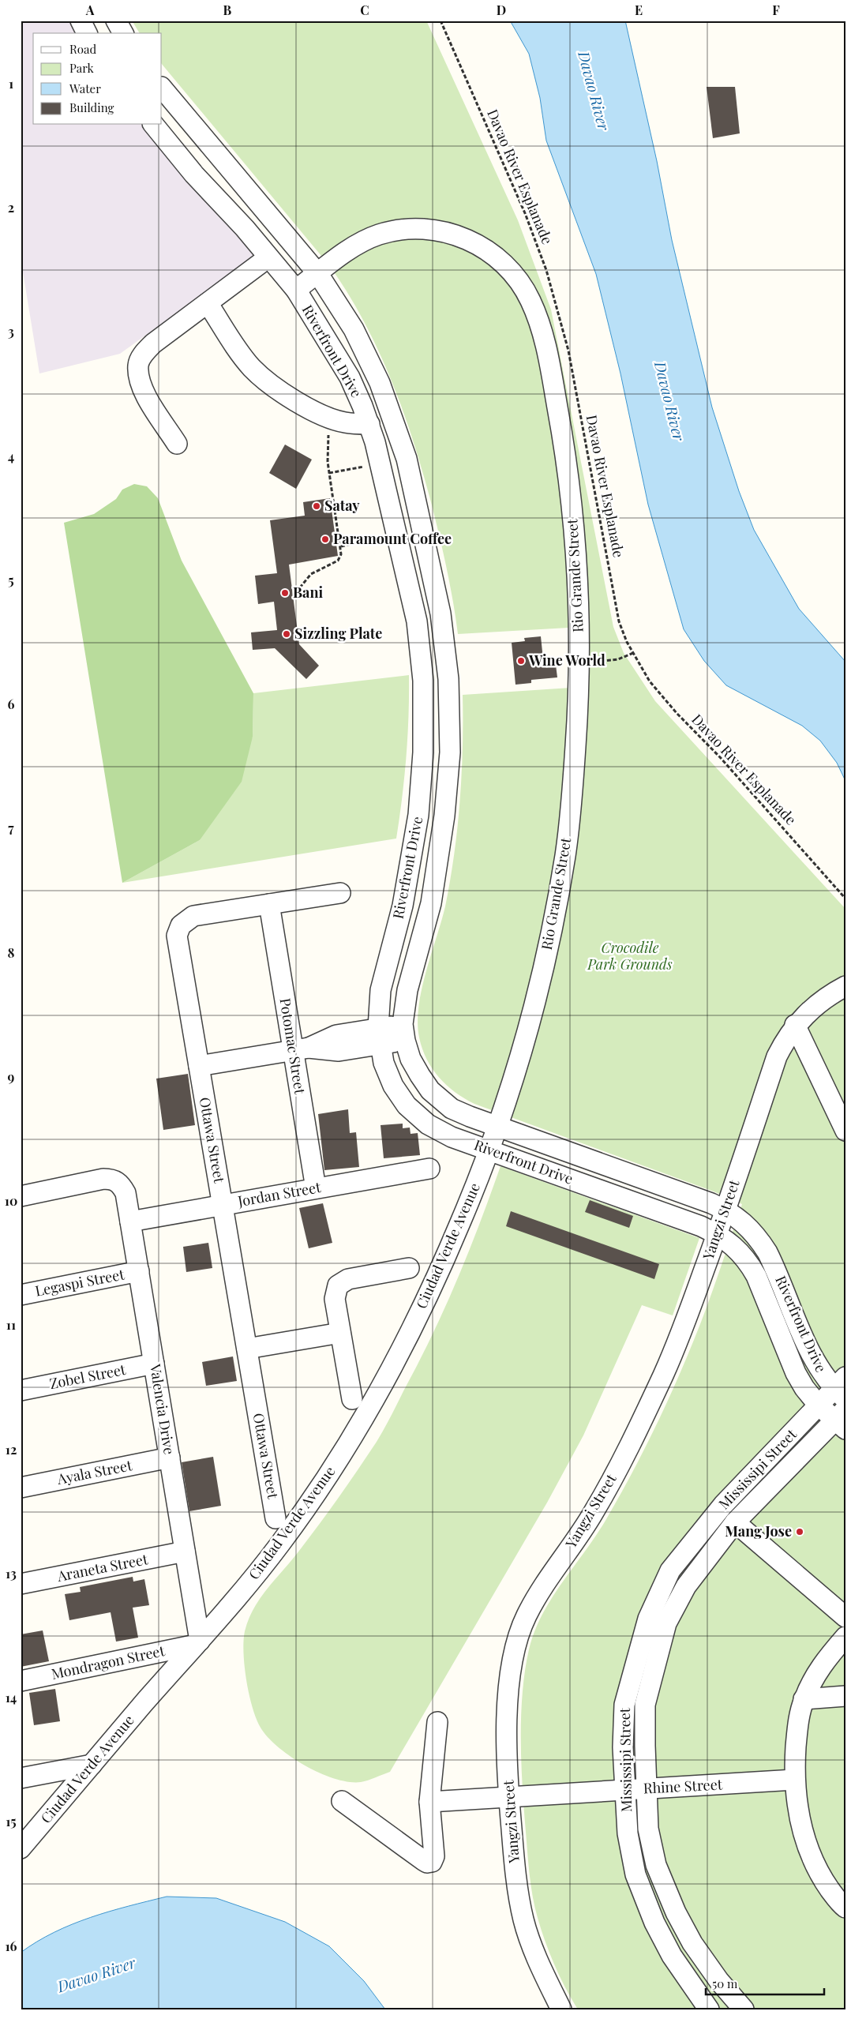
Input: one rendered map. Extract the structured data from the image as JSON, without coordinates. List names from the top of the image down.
{
  "streets": {
    "street": [
      "Riverfront Drive",
      "Rio Grande Street",
      "Potomac Street",
      "Ottawa Street",
      "Jordan Street",
      "Yangzi Street",
      "Ciudad Verde Avenue",
      "Legaspi Street",
      "Zobel Street",
      "Valencia Drive",
      "Mississipi Street",
      "Ayala Street",
      "Araneta Street",
      "Mondragon Street",
      "Rhine Street"
    ],
    "path": ["Davao River Esplanade"]
  },
  "crossings": [
    ["Riverfront Drive", "Rio Grande Street"],
    ["Riverfront Drive", "Yangzi Street"],
    ["Riverfront Drive", "Ciudad Verde Avenue"],
    ["Riverfront Drive", "Mississipi Street"],
    ["Rio Grande Street", "Ciudad Verde Avenue"],
    ["Potomac Street", "Ottawa Street"],
    ["Potomac Street", "Jordan Street"],
    ["Ottawa Street", "Jordan Street"],
    ["Jordan Street", "Valencia Drive"],
    ["Yangzi Street", "Rhine Street"],
    ["Ciudad Verde Avenue", "Valencia Drive"],
    ["Ciudad Verde Avenue", "Mondragon Street"],
    ["Legaspi Street", "Valencia Drive"],
    ["Zobel Street", "Valencia Drive"],
    ["Valencia Drive", "Ayala Street"],
    ["Valencia Drive", "Araneta Street"],
    ["Valencia Drive", "Mondragon Street"],
    ["Mississipi Street", "Rhine Street"]
  ],
  "water": ["Davao River"],
  "parks": ["Crocodile Park Grounds"],
  "places": [
    "Satay",
    "Paramount Coffee",
    "Bani",
    "Sizzling Plate",
    "Wine World",
    "Mang Jose"
  ],
  "legend": [
    "Road",
    "Park",
    "Water",
    "Building"
  ],
  "scale_bar": "50 m",
  "grid": {
    "columns": [
      "A",
      "B",
      "C",
      "D",
      "E",
      "F"
    ],
    "rows": [
      "1",
      "2",
      "3",
      "4",
      "5",
      "6",
      "7",
      "8",
      "9",
      "10",
      "11",
      "12",
      "13",
      "14",
      "15",
      "16"
    ]
  }
}
